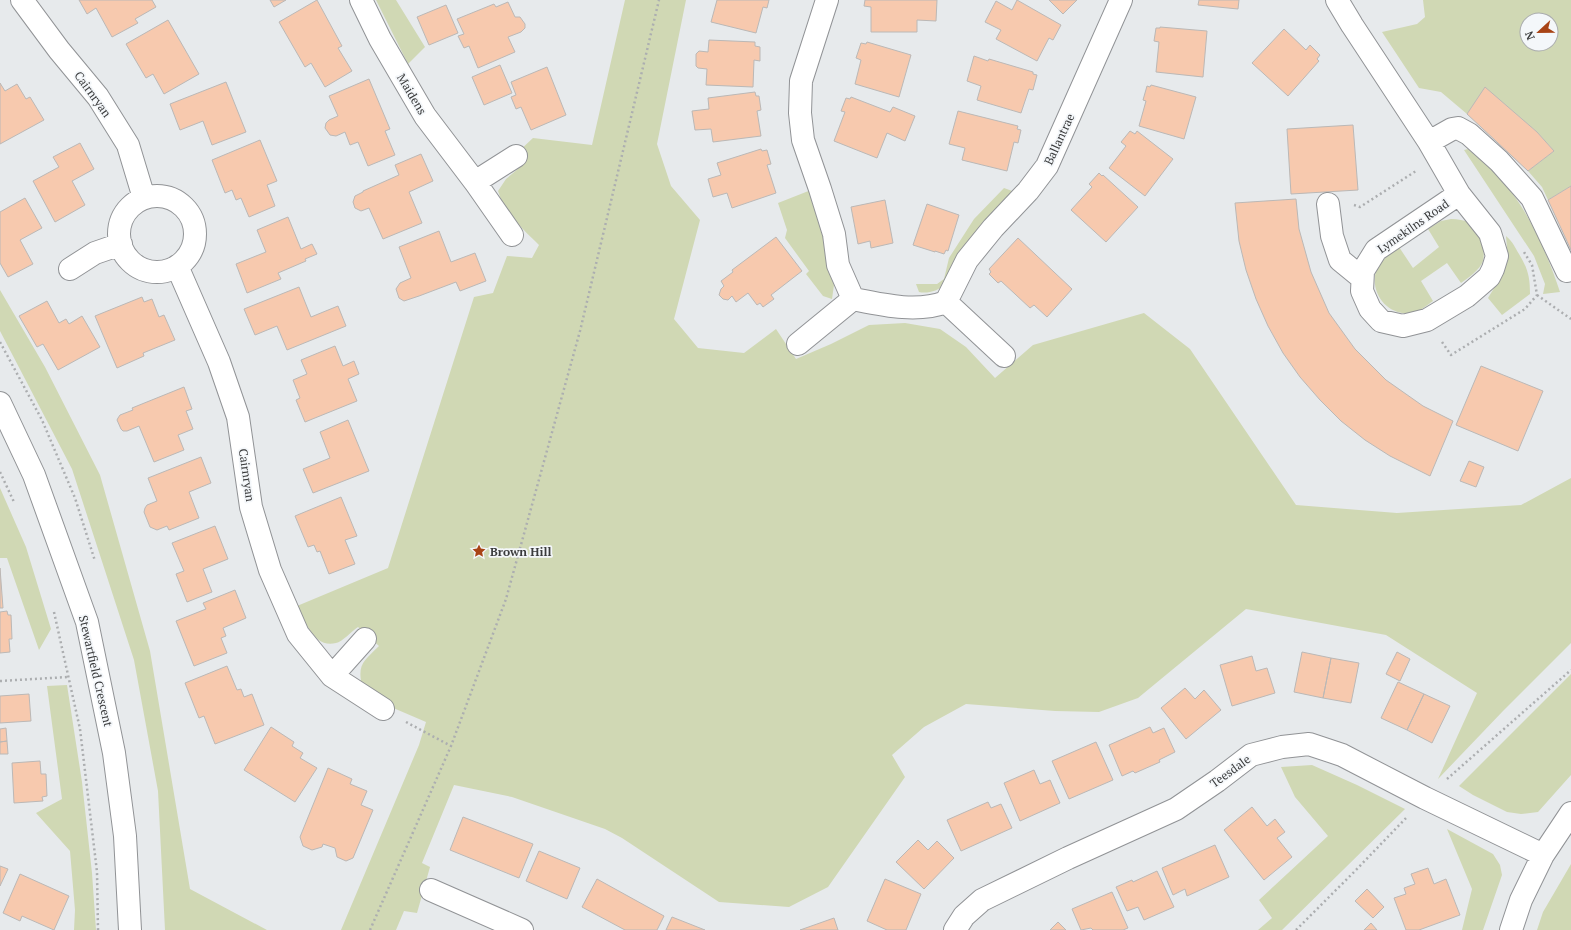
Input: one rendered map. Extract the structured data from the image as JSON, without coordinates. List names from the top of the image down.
{
  "streets": {
    "street": [
      "Cairnryan",
      "Maidens",
      "Ballantrae",
      "Lymekilns Road",
      "Stewartfield Crescent",
      "Teesdale"
    ]
  },
  "places": {
    "place": ["Brown Hill"]
  },
  "north": "left"
}
